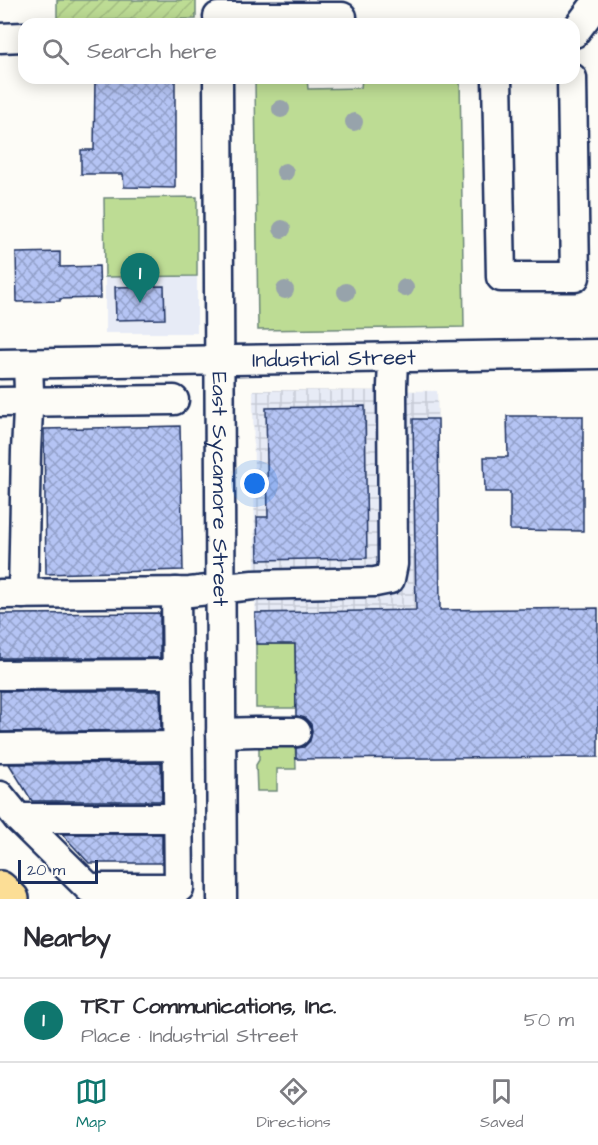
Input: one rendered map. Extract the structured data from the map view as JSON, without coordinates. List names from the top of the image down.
{
  "streets": {
    "street": ["Industrial Street", "East Sycamore Street"]
  },
  "crossings": [
    ["Industrial Street", "East Sycamore Street"]
  ],
  "scale_bar": "20 m",
  "page": {
    "search": "Search here",
    "pins": "1",
    "scale": "20 m",
    "heading": "Nearby",
    "list": [
      {
        "mark": "1",
        "name": "TRT Communications, Inc.",
        "note": "Place · Industrial Street",
        "value": "50 m"
      }
    ],
    "nav": ["Map", "Directions", "Saved"]
  }
}
